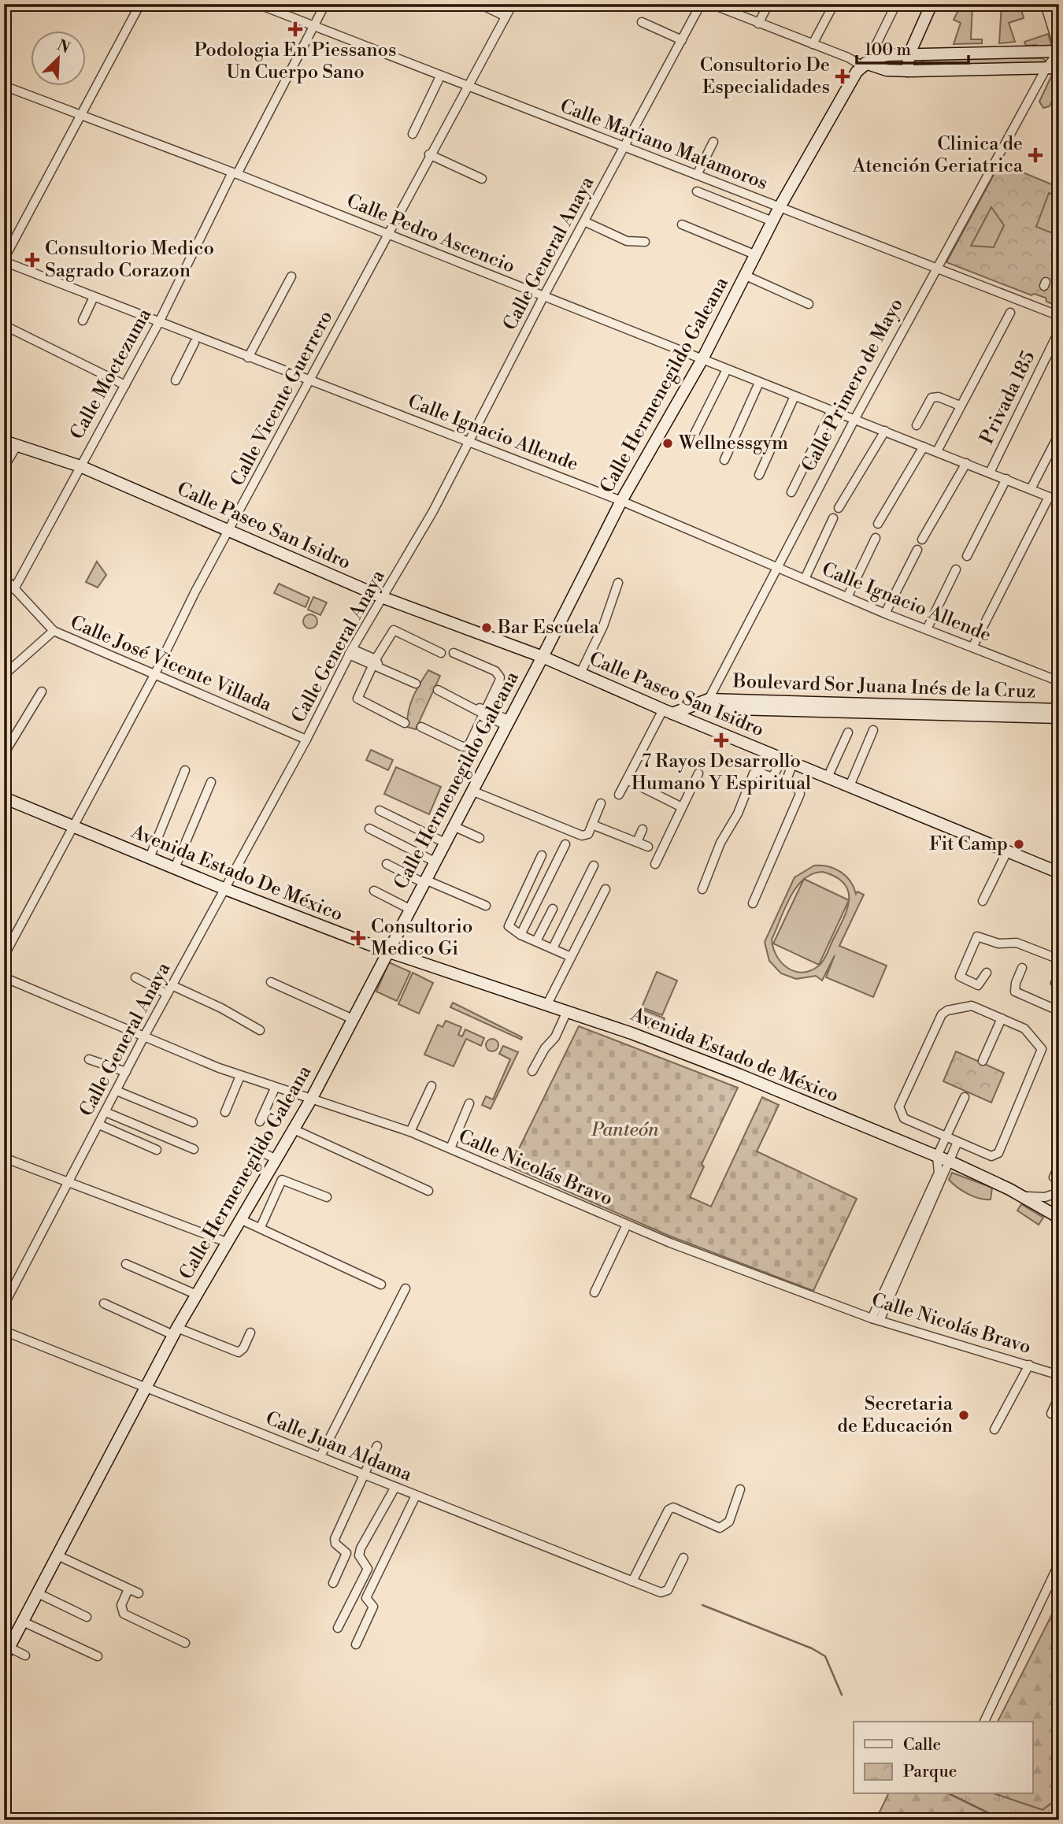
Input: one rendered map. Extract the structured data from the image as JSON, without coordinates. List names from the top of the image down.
{
  "streets": {
    "main road": [
      "Calle Hermenegildo Galeana",
      "Calle Primero de Mayo",
      "Calle Paseo San Isidro",
      "Boulevard Sor Juana Inés de la Cruz",
      "Avenida Estado De México",
      "Avenida Estado de México"
    ],
    "street": [
      "Calle Mariano Matamoros",
      "Calle Pedro Ascencio",
      "Calle General Anaya",
      "Calle Moctezuma",
      "Privada 185",
      "Calle Vicente Guerrero",
      "Calle Ignacio Allende",
      "Calle José Vicente Villada",
      "Calle Nicolás Bravo",
      "Calle Juan Aldama"
    ]
  },
  "crossings": [
    ["Calle Mariano Matamoros", "Calle General Anaya"],
    ["Calle Mariano Matamoros", "Calle Moctezuma"],
    ["Calle Mariano Matamoros", "Calle Hermenegildo Galeana"],
    ["Calle Mariano Matamoros", "Calle Primero de Mayo"],
    ["Calle Mariano Matamoros", "Calle Vicente Guerrero"],
    ["Calle Pedro Ascencio", "Calle General Anaya"],
    ["Calle Pedro Ascencio", "Calle Moctezuma"],
    ["Calle Pedro Ascencio", "Calle Hermenegildo Galeana"],
    ["Calle Pedro Ascencio", "Calle Primero de Mayo"],
    ["Calle Pedro Ascencio", "Privada 185"],
    ["Calle Pedro Ascencio", "Calle Vicente Guerrero"],
    ["Calle General Anaya", "Calle Ignacio Allende"],
    ["Calle General Anaya", "Calle Paseo San Isidro"],
    ["Calle General Anaya", "Calle José Vicente Villada"],
    ["Calle General Anaya", "Avenida Estado De México"],
    ["Calle General Anaya", "Calle Nicolás Bravo"],
    ["Calle Moctezuma", "Calle Ignacio Allende"],
    ["Calle Moctezuma", "Calle Paseo San Isidro"],
    ["Calle Hermenegildo Galeana", "Calle Ignacio Allende"],
    ["Calle Hermenegildo Galeana", "Calle Paseo San Isidro"],
    ["Calle Hermenegildo Galeana", "Avenida Estado De México"],
    ["Calle Hermenegildo Galeana", "Avenida Estado de México"],
    ["Calle Hermenegildo Galeana", "Calle Nicolás Bravo"],
    ["Calle Hermenegildo Galeana", "Calle Juan Aldama"],
    ["Calle Primero de Mayo", "Calle Ignacio Allende"],
    ["Calle Primero de Mayo", "Calle Paseo San Isidro"],
    ["Calle Primero de Mayo", "Boulevard Sor Juana Inés de la Cruz"],
    ["Calle Vicente Guerrero", "Calle Ignacio Allende"],
    ["Calle Vicente Guerrero", "Calle Paseo San Isidro"],
    ["Calle Vicente Guerrero", "Calle José Vicente Villada"],
    ["Calle Vicente Guerrero", "Avenida Estado De México"],
    ["Avenida Estado De México", "Avenida Estado de México"]
  ],
  "parks": ["Panteón"],
  "places": {
    "health": [
      "Podologia En Piessanos Un Cuerpo Sano",
      "Consultorio De Especialidades",
      "Clinica de Atención Geriatrica",
      "Consultorio Medico Sagrado Corazon",
      "7 Rayos Desarrollo Humano Y Espiritual",
      "Consultorio Medico Gi"
    ],
    "other": [
      "Wellnessgym",
      "Bar Escuela",
      "Fit Camp",
      "Secretaria de Educación"
    ]
  },
  "legend": ["Calle", "Parque"],
  "scale_bar": "100 m",
  "north": "top right"
}
